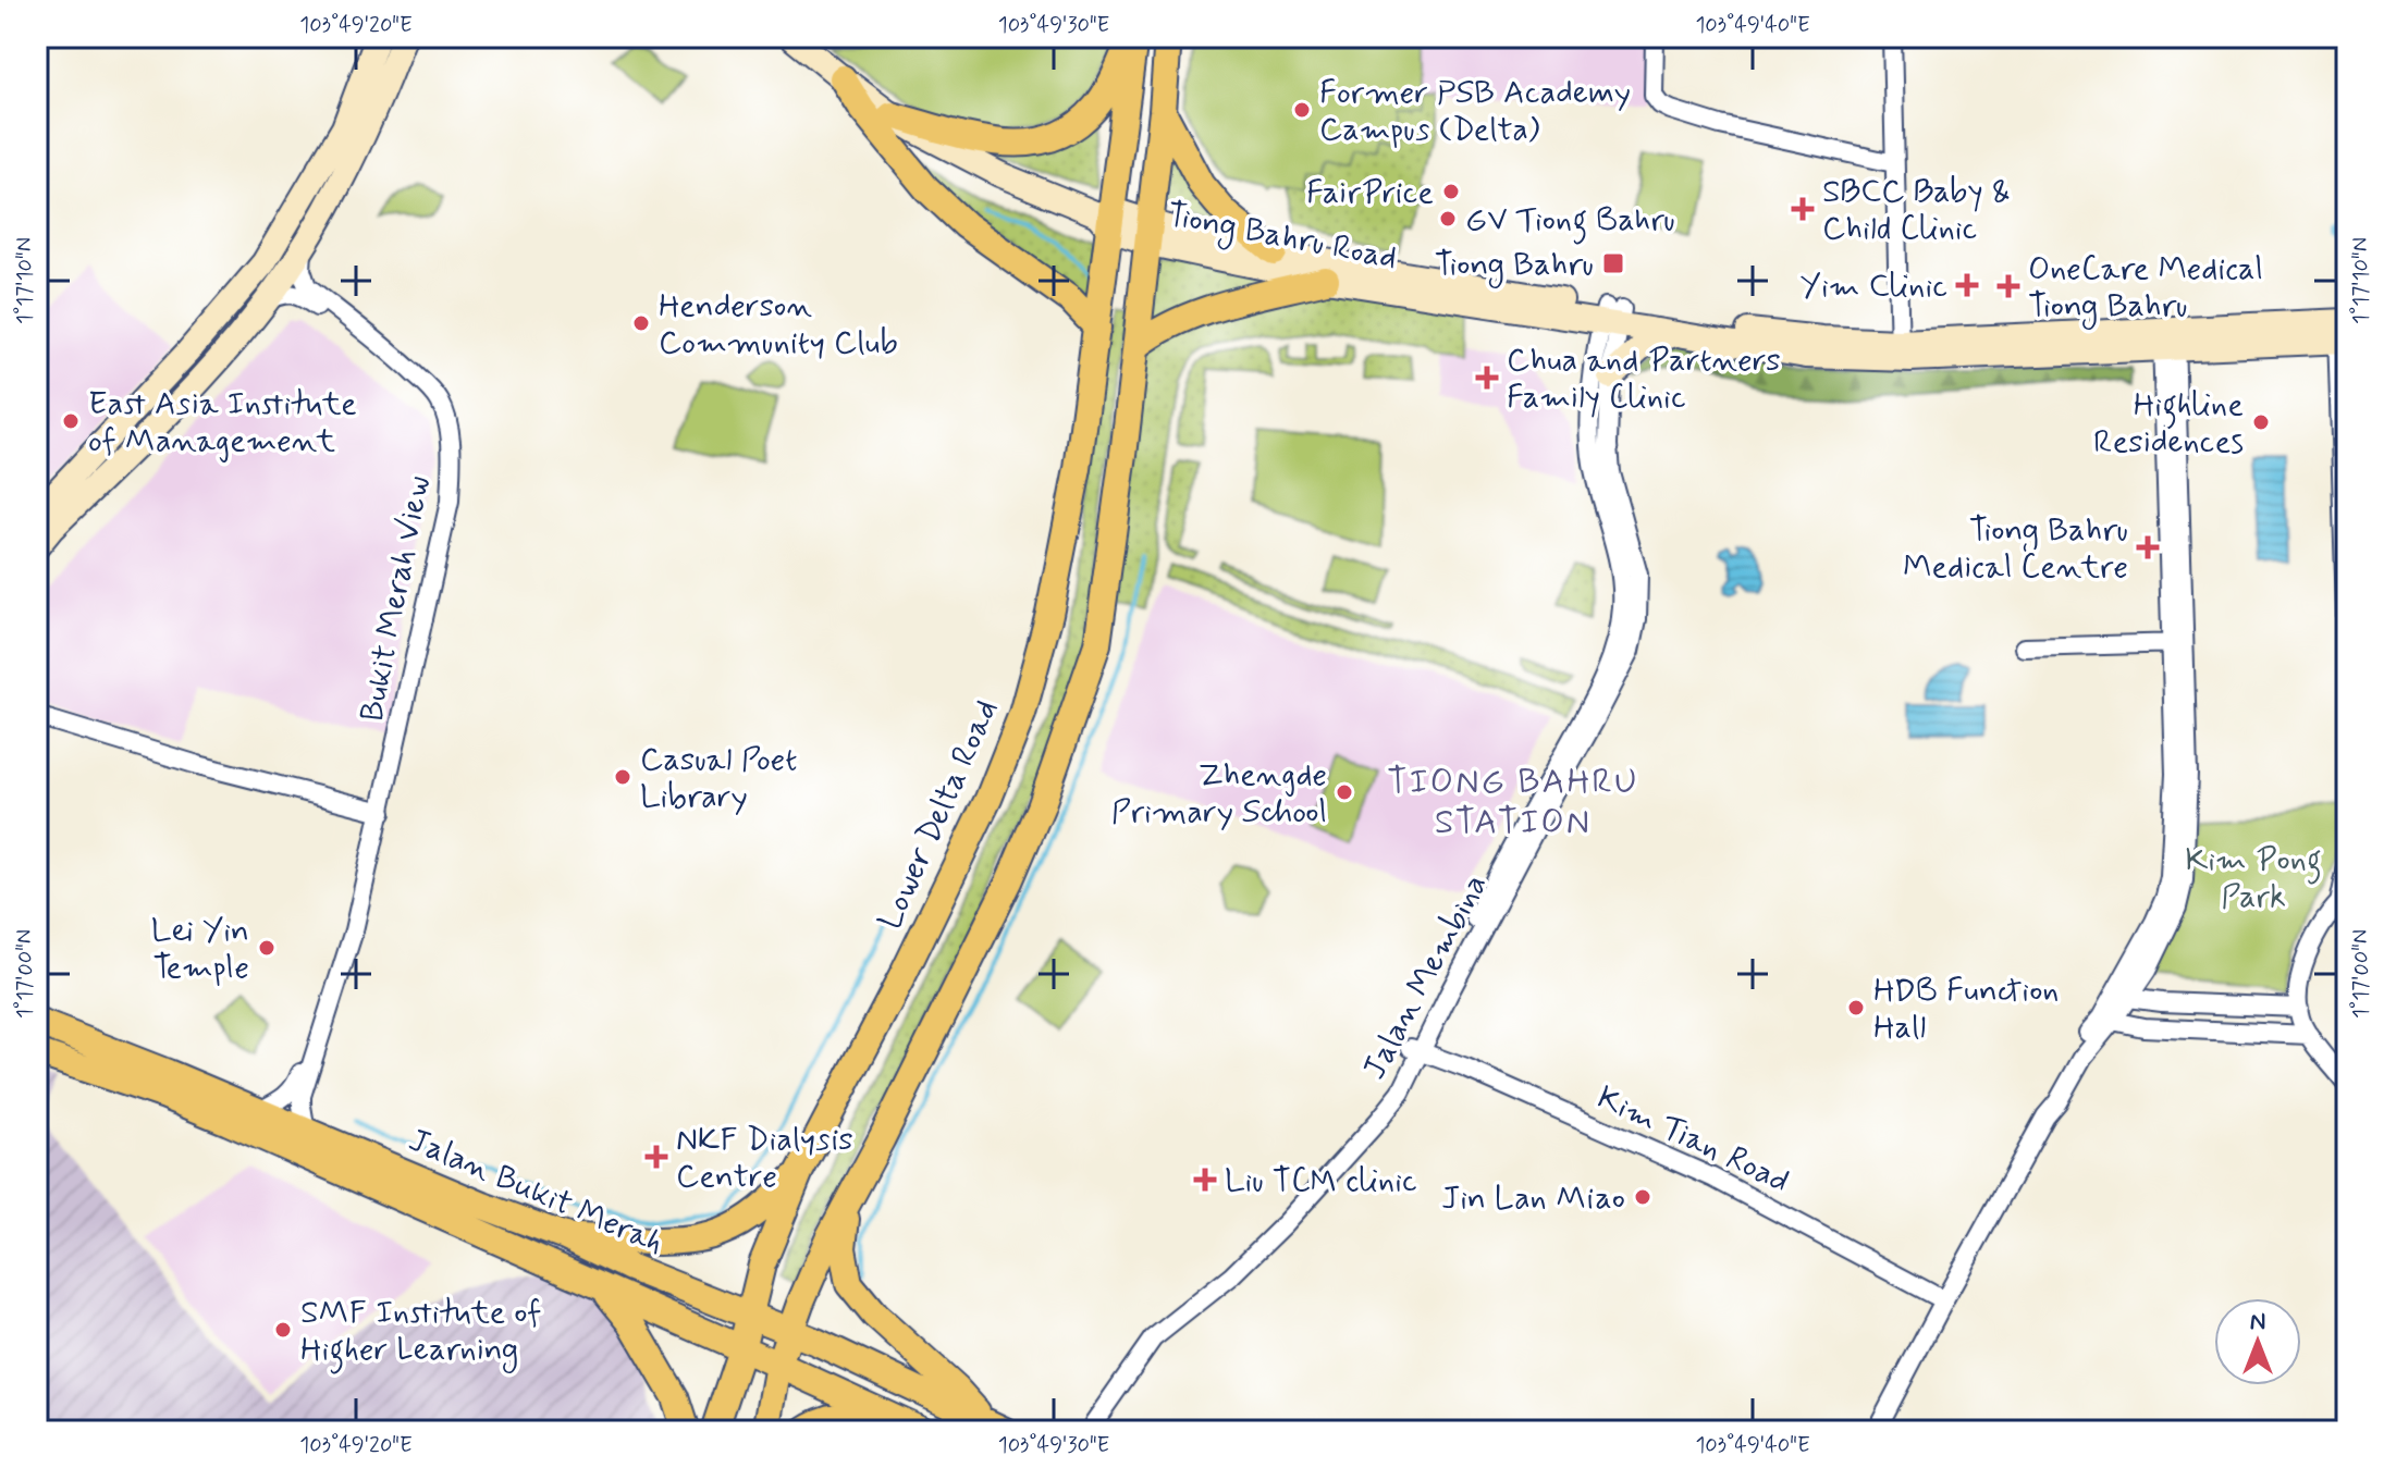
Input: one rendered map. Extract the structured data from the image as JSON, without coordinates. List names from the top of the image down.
{
  "streets": {
    "main road": ["Tiong Bahru Road", "Lower Delta Road", "Jalan Bukit Merah"],
    "street": ["Bukit Merah View", "Jalan Membina", "Kim Tian Road"]
  },
  "crossings": [
    ["Tiong Bahru Road", "Lower Delta Road"],
    ["Tiong Bahru Road", "Jalan Membina"],
    ["Bukit Merah View", "Jalan Bukit Merah"],
    ["Lower Delta Road", "Jalan Bukit Merah"],
    ["Jalan Membina", "Kim Tian Road"]
  ],
  "districts": ["TIONG BAHRU STATION"],
  "parks": ["Kim Pong Park"],
  "places": {
    "other": [
      "Former PSB Academy Campus (Delta)",
      "FairPrice",
      "GV Tiong Bahru",
      "Henderson Community Club",
      "East Asia Institute of Management",
      "Highline Residences",
      "Casual Poet Library",
      "Zhengde Primary School",
      "Lei Yin Temple",
      "HDB Function Hall",
      "Jin Lan Miao",
      "SMF Institute of Higher Learning"
    ],
    "health": [
      "SBCC Baby & Child Clinic",
      "Yim Clinic",
      "OneCare Medical Tiong Bahru",
      "Chua and Partners Family Clinic",
      "Tiong Bahru Medical Centre",
      "NKF Dialysis Centre",
      "Liu TCM clinic"
    ],
    "transit": ["Tiong Bahru"]
  },
  "north": "top",
  "coordinates": [
    "103°49'20\"E",
    "103°49'30\"E",
    "103°49'40\"E",
    "1°17'10\"N",
    "1°17'00\"N"
  ]
}
